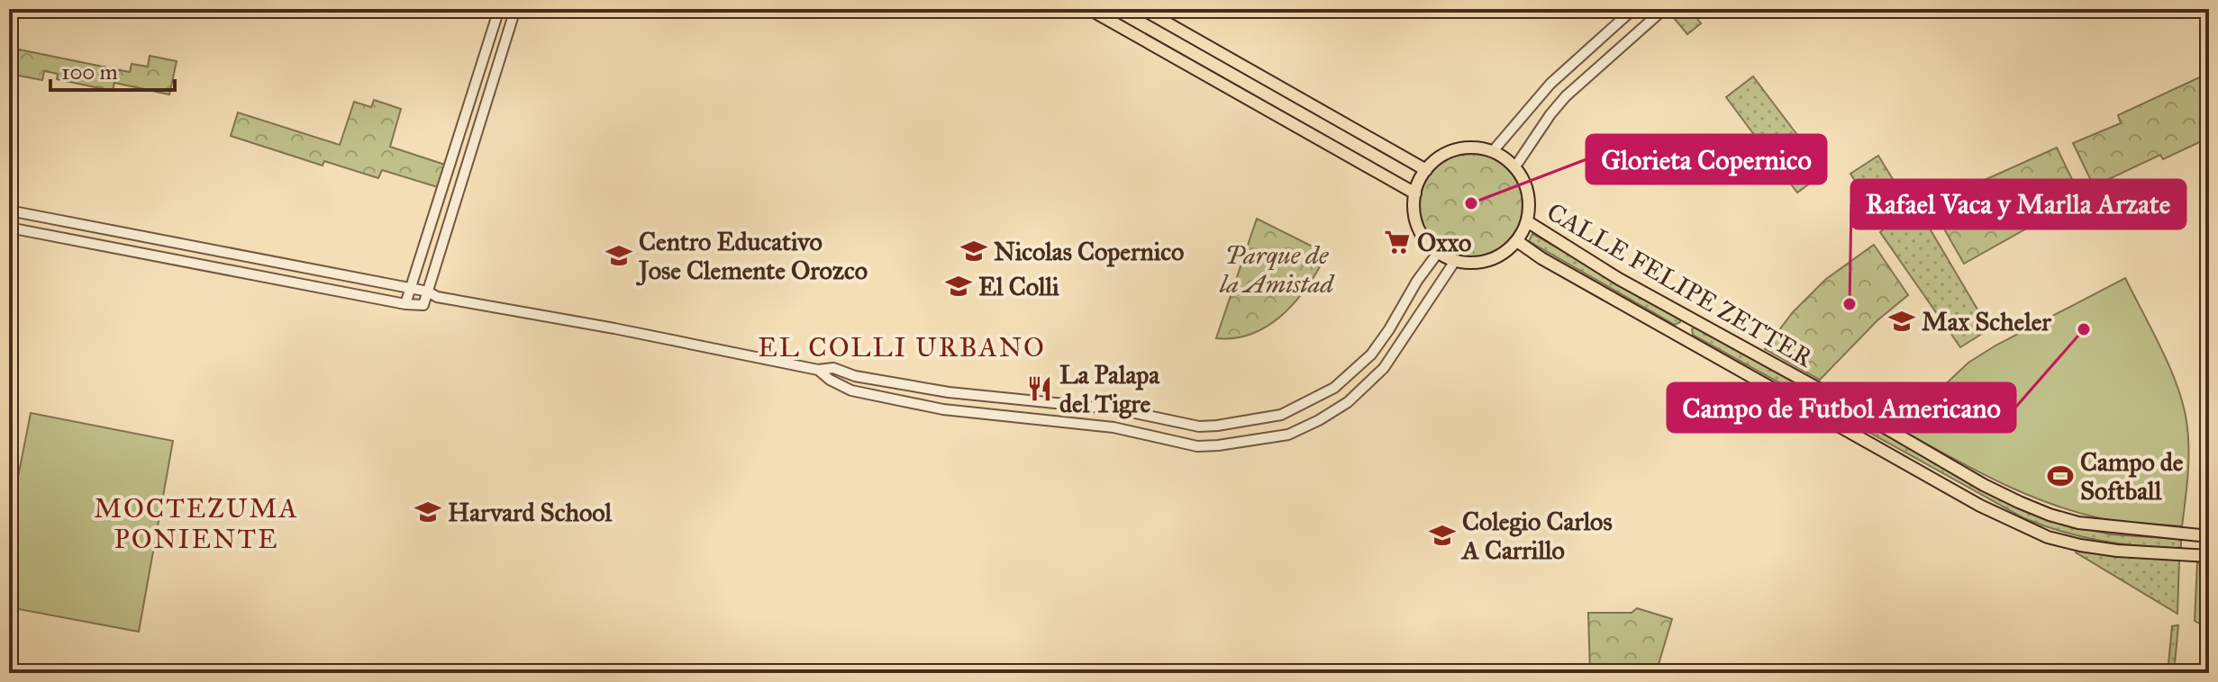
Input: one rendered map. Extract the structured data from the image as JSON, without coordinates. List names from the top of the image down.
{
  "streets": {
    "main road": ["CALLE FELIPE ZETTER"]
  },
  "districts": ["EL COLLI URBANO", "MOCTEZUMA PONIENTE"],
  "parks": ["Parque de la Amistad"],
  "places": {
    "other": ["Glorieta Copernico", "Rafael Vaca y Marlla Arzate", "Campo de Futbol Americano"],
    "supermarket": ["Oxxo"],
    "school or university": [
      "Nicolas Copernico",
      "Centro Educativo Jose Clemente Orozco",
      "El Colli",
      "Max Scheler",
      "Harvard School",
      "Colegio Carlos A Carrillo"
    ],
    "restaurant": ["La Palapa del Tigre"],
    "sports": ["Campo de Softball"]
  },
  "scale_bar": "100 m"
}
